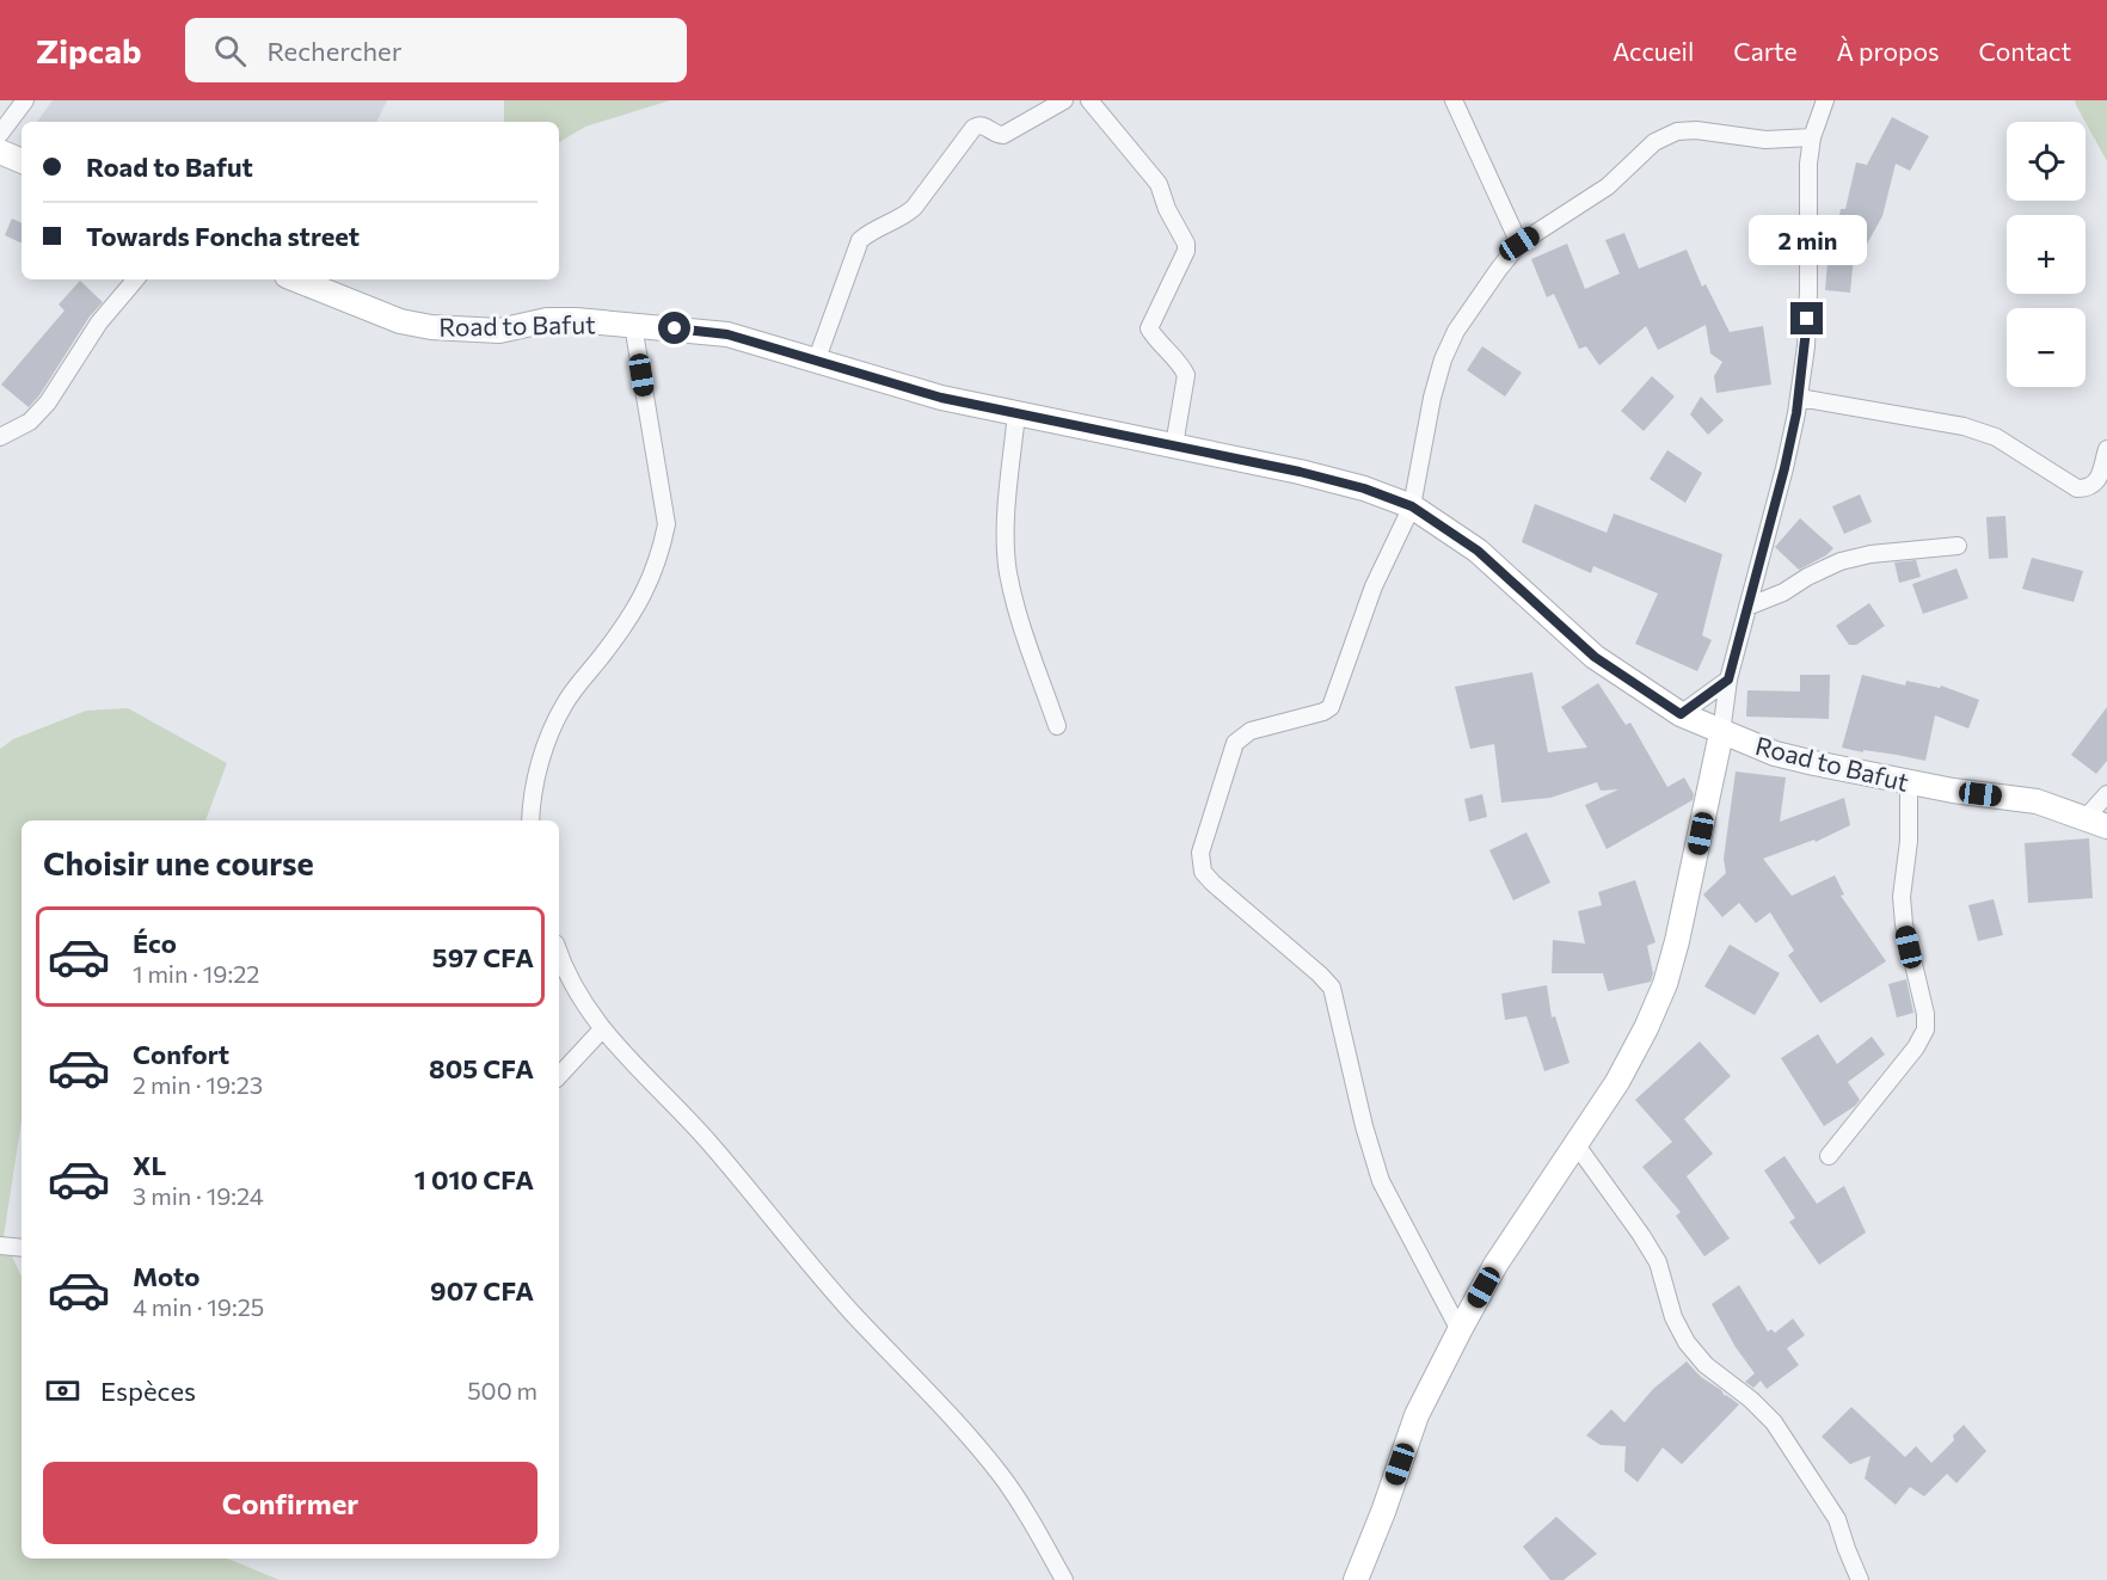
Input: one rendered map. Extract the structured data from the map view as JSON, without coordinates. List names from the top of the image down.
{
  "streets": {
    "street": ["Road to Bafut"]
  },
  "page": {
    "header": "Zipcab",
    "search": "Rechercher",
    "nav": [
      "Accueil",
      "Carte",
      "À propos",
      "Contact"
    ],
    "map_buttons": ["+", "−"],
    "banner": ["Road to Bafut", "Towards Foncha street"],
    "bubble": "2 min",
    "heading": "Choisir une course",
    "list": [
      {
        "name": "Éco",
        "note": "1 min · 19:22",
        "value": "597 CFA"
      },
      {
        "name": "Confort",
        "note": "2 min · 19:23",
        "value": "805 CFA"
      },
      {
        "name": "XL",
        "note": "3 min · 19:24",
        "value": "1 010 CFA"
      },
      {
        "name": "Moto",
        "note": "4 min · 19:25",
        "value": "907 CFA"
      }
    ],
    "pay": ["Espèces", "500 m"],
    "buttons": "Confirmer"
  }
}
